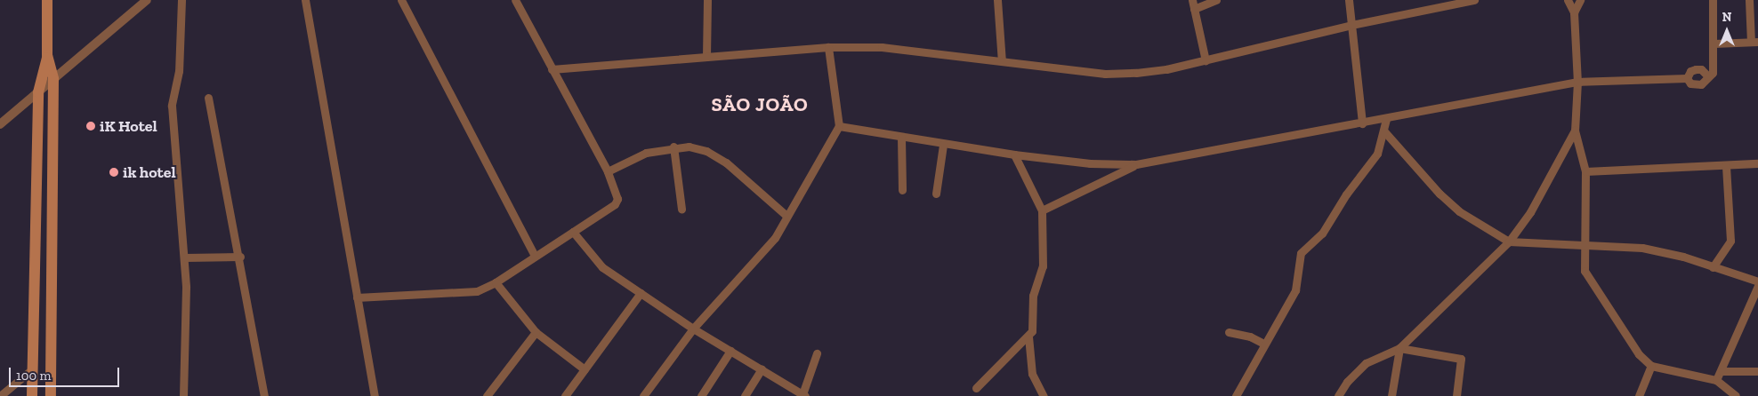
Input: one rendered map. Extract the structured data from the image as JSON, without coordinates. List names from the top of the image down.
{
  "districts": ["SÃO JOÃO"],
  "places": ["iK Hotel", "ik hotel"],
  "scale_bar": "100 m",
  "north": "top"
}
